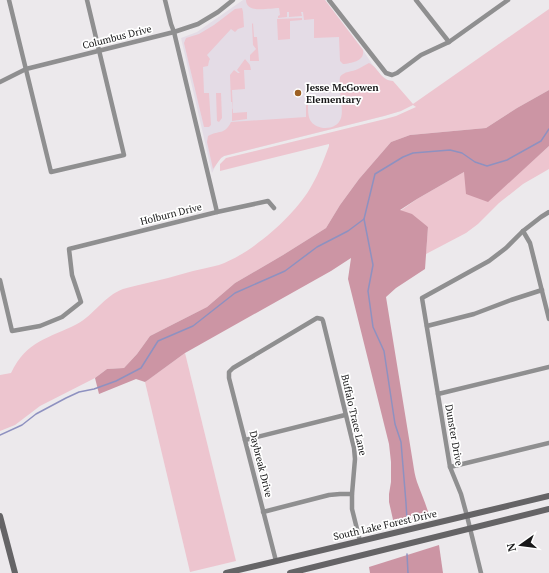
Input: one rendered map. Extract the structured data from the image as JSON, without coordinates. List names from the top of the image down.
{
  "streets": {
    "main road": ["South Lake Forest Drive"],
    "street": [
      "Columbus Drive",
      "Holburn Drive",
      "Buffalo Trace Lane",
      "Dunster Drive",
      "Daybreak Drive"
    ]
  },
  "crossings": [
    ["Buffalo Trace Lane", "Daybreak Drive"],
    ["Buffalo Trace Lane", "South Lake Forest Drive"],
    ["Dunster Drive", "South Lake Forest Drive"],
    ["Daybreak Drive", "South Lake Forest Drive"]
  ],
  "places": ["Jesse McGowen Elementary"],
  "north": "left"
}
